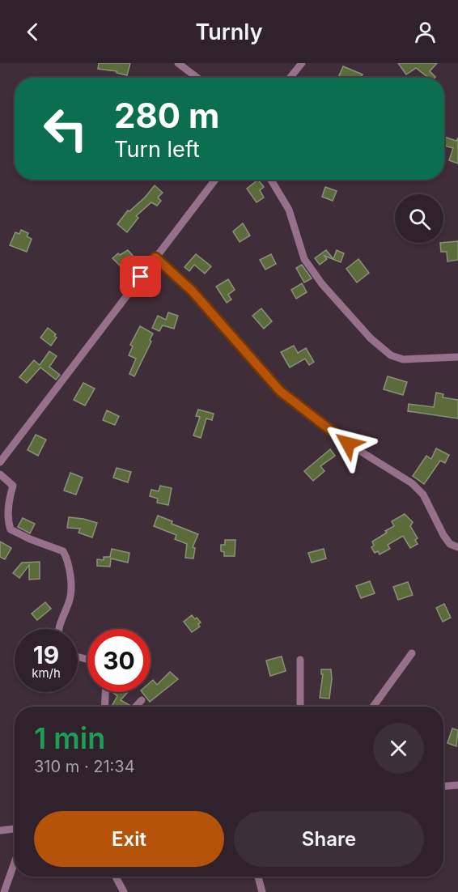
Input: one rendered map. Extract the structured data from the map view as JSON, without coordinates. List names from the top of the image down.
{
  "page": {
    "header": "Turnly",
    "turn": ["280 m", "Turn left"],
    "speed": "19 km/h",
    "limit": "30",
    "heading": ["1 min", "310 m · 21:34"],
    "buttons": ["Exit", "Share"]
  }
}
